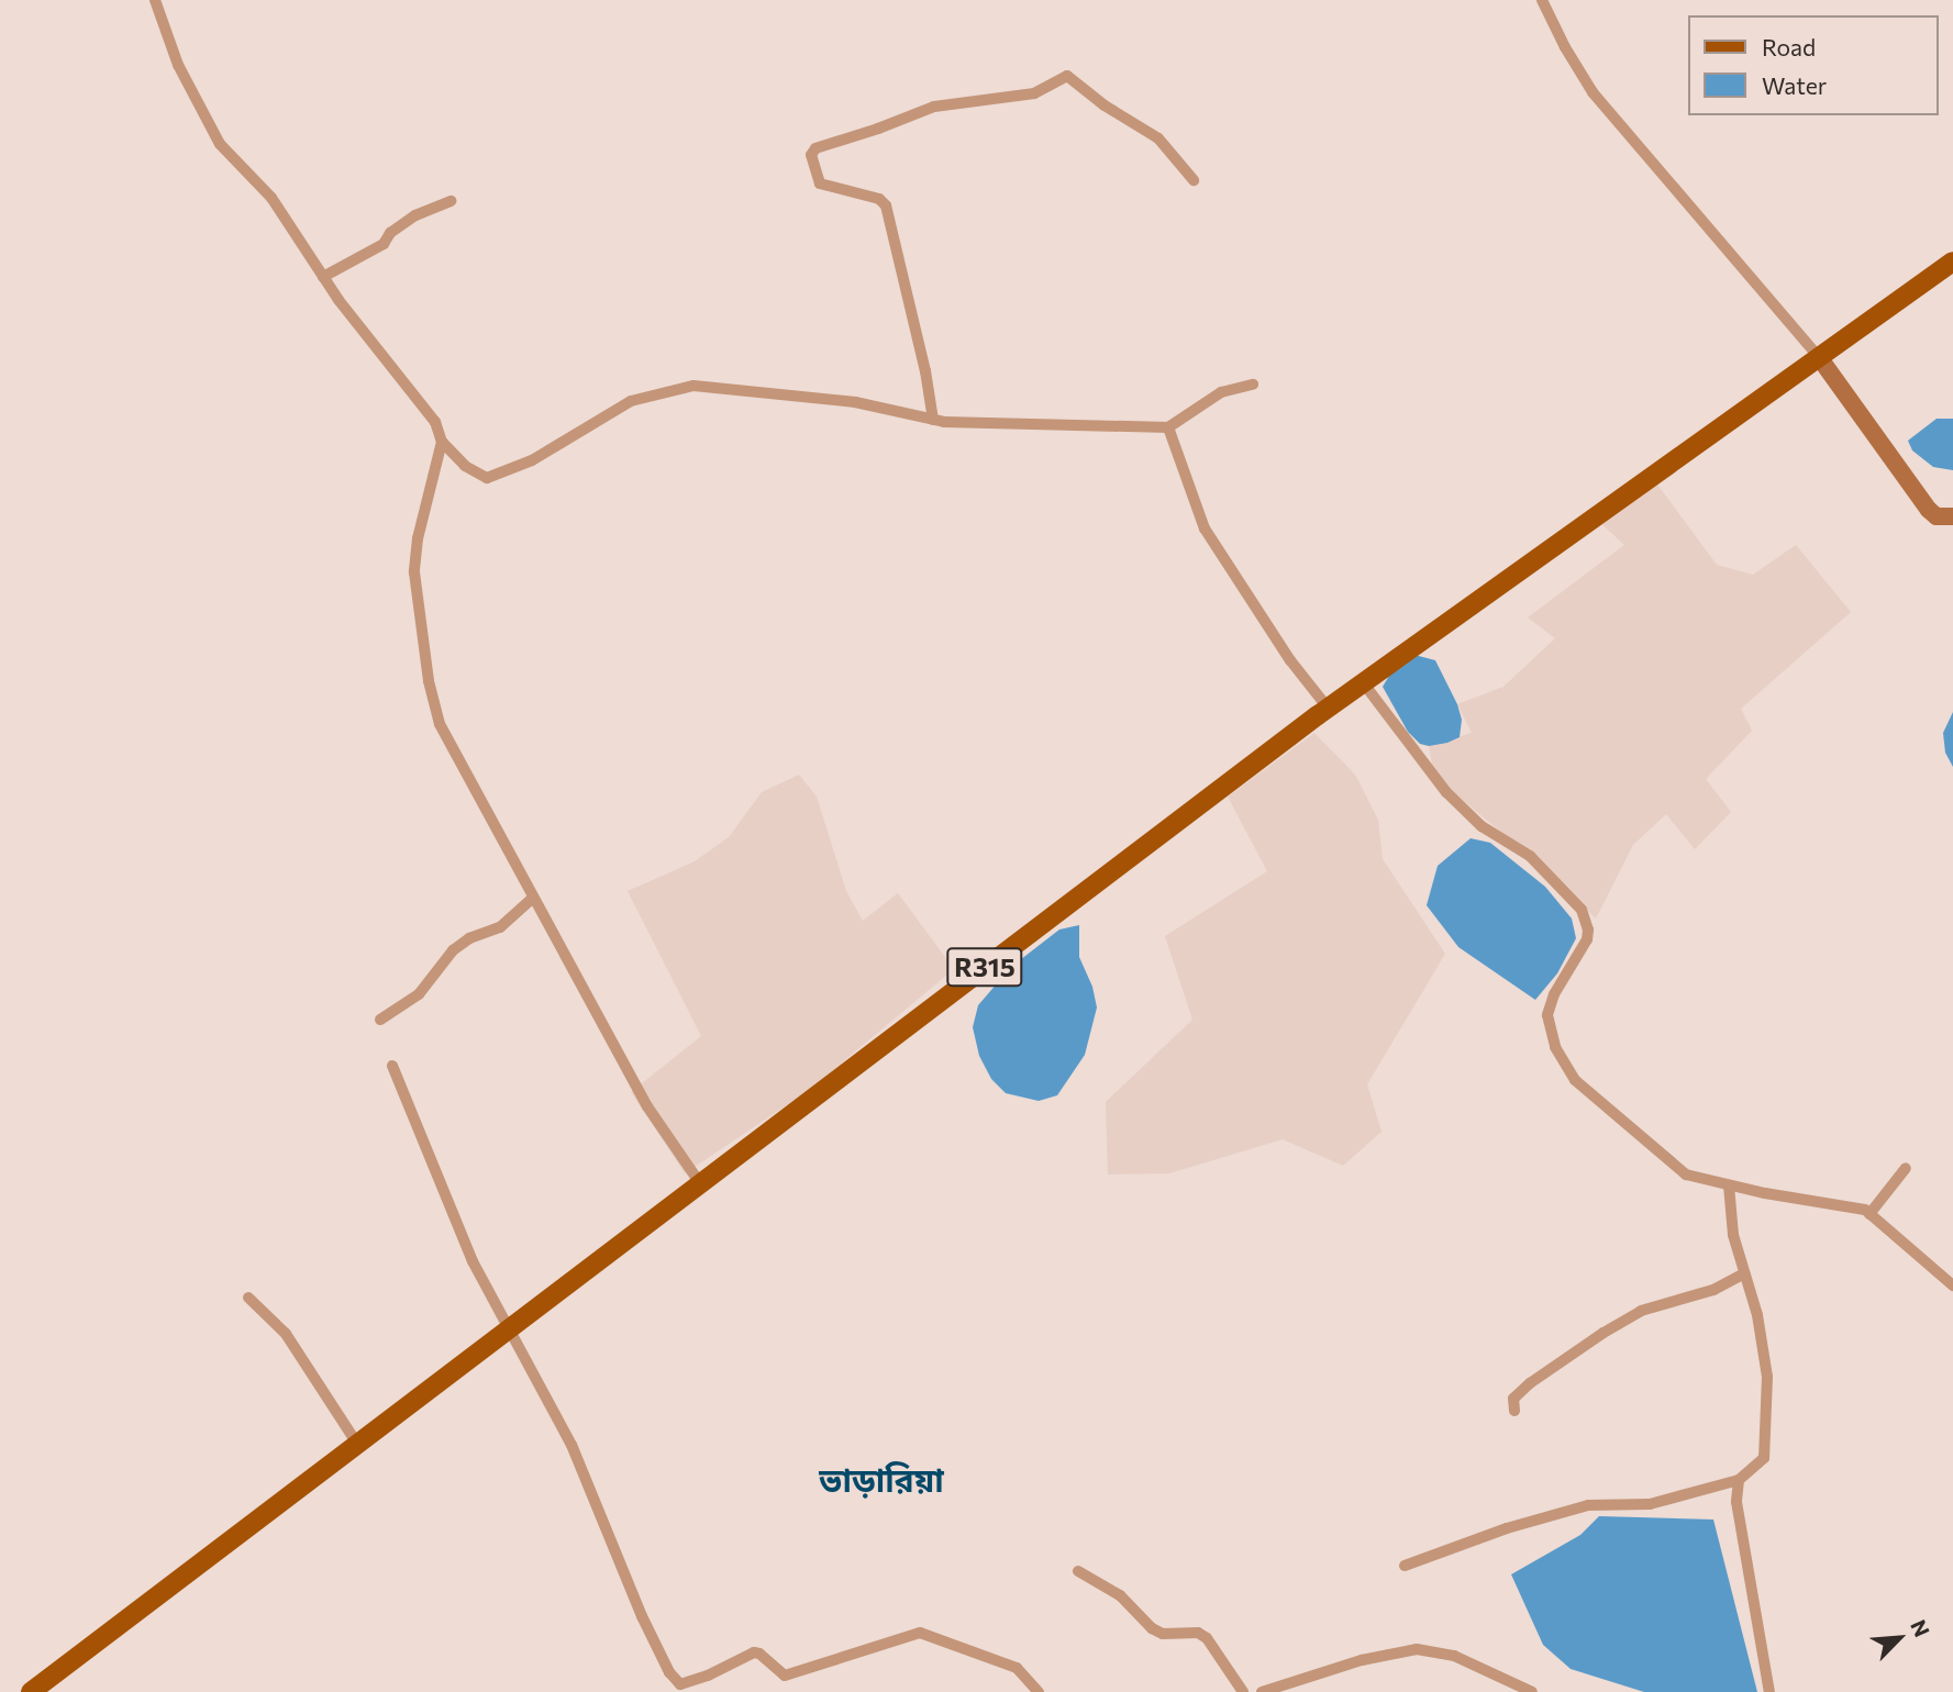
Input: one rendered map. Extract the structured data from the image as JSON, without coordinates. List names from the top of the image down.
{
  "streets": {
    "main road": ["R315"]
  },
  "districts": ["ভাড়ারিয়া"],
  "legend": ["Road", "Water"],
  "north": "top right"
}
